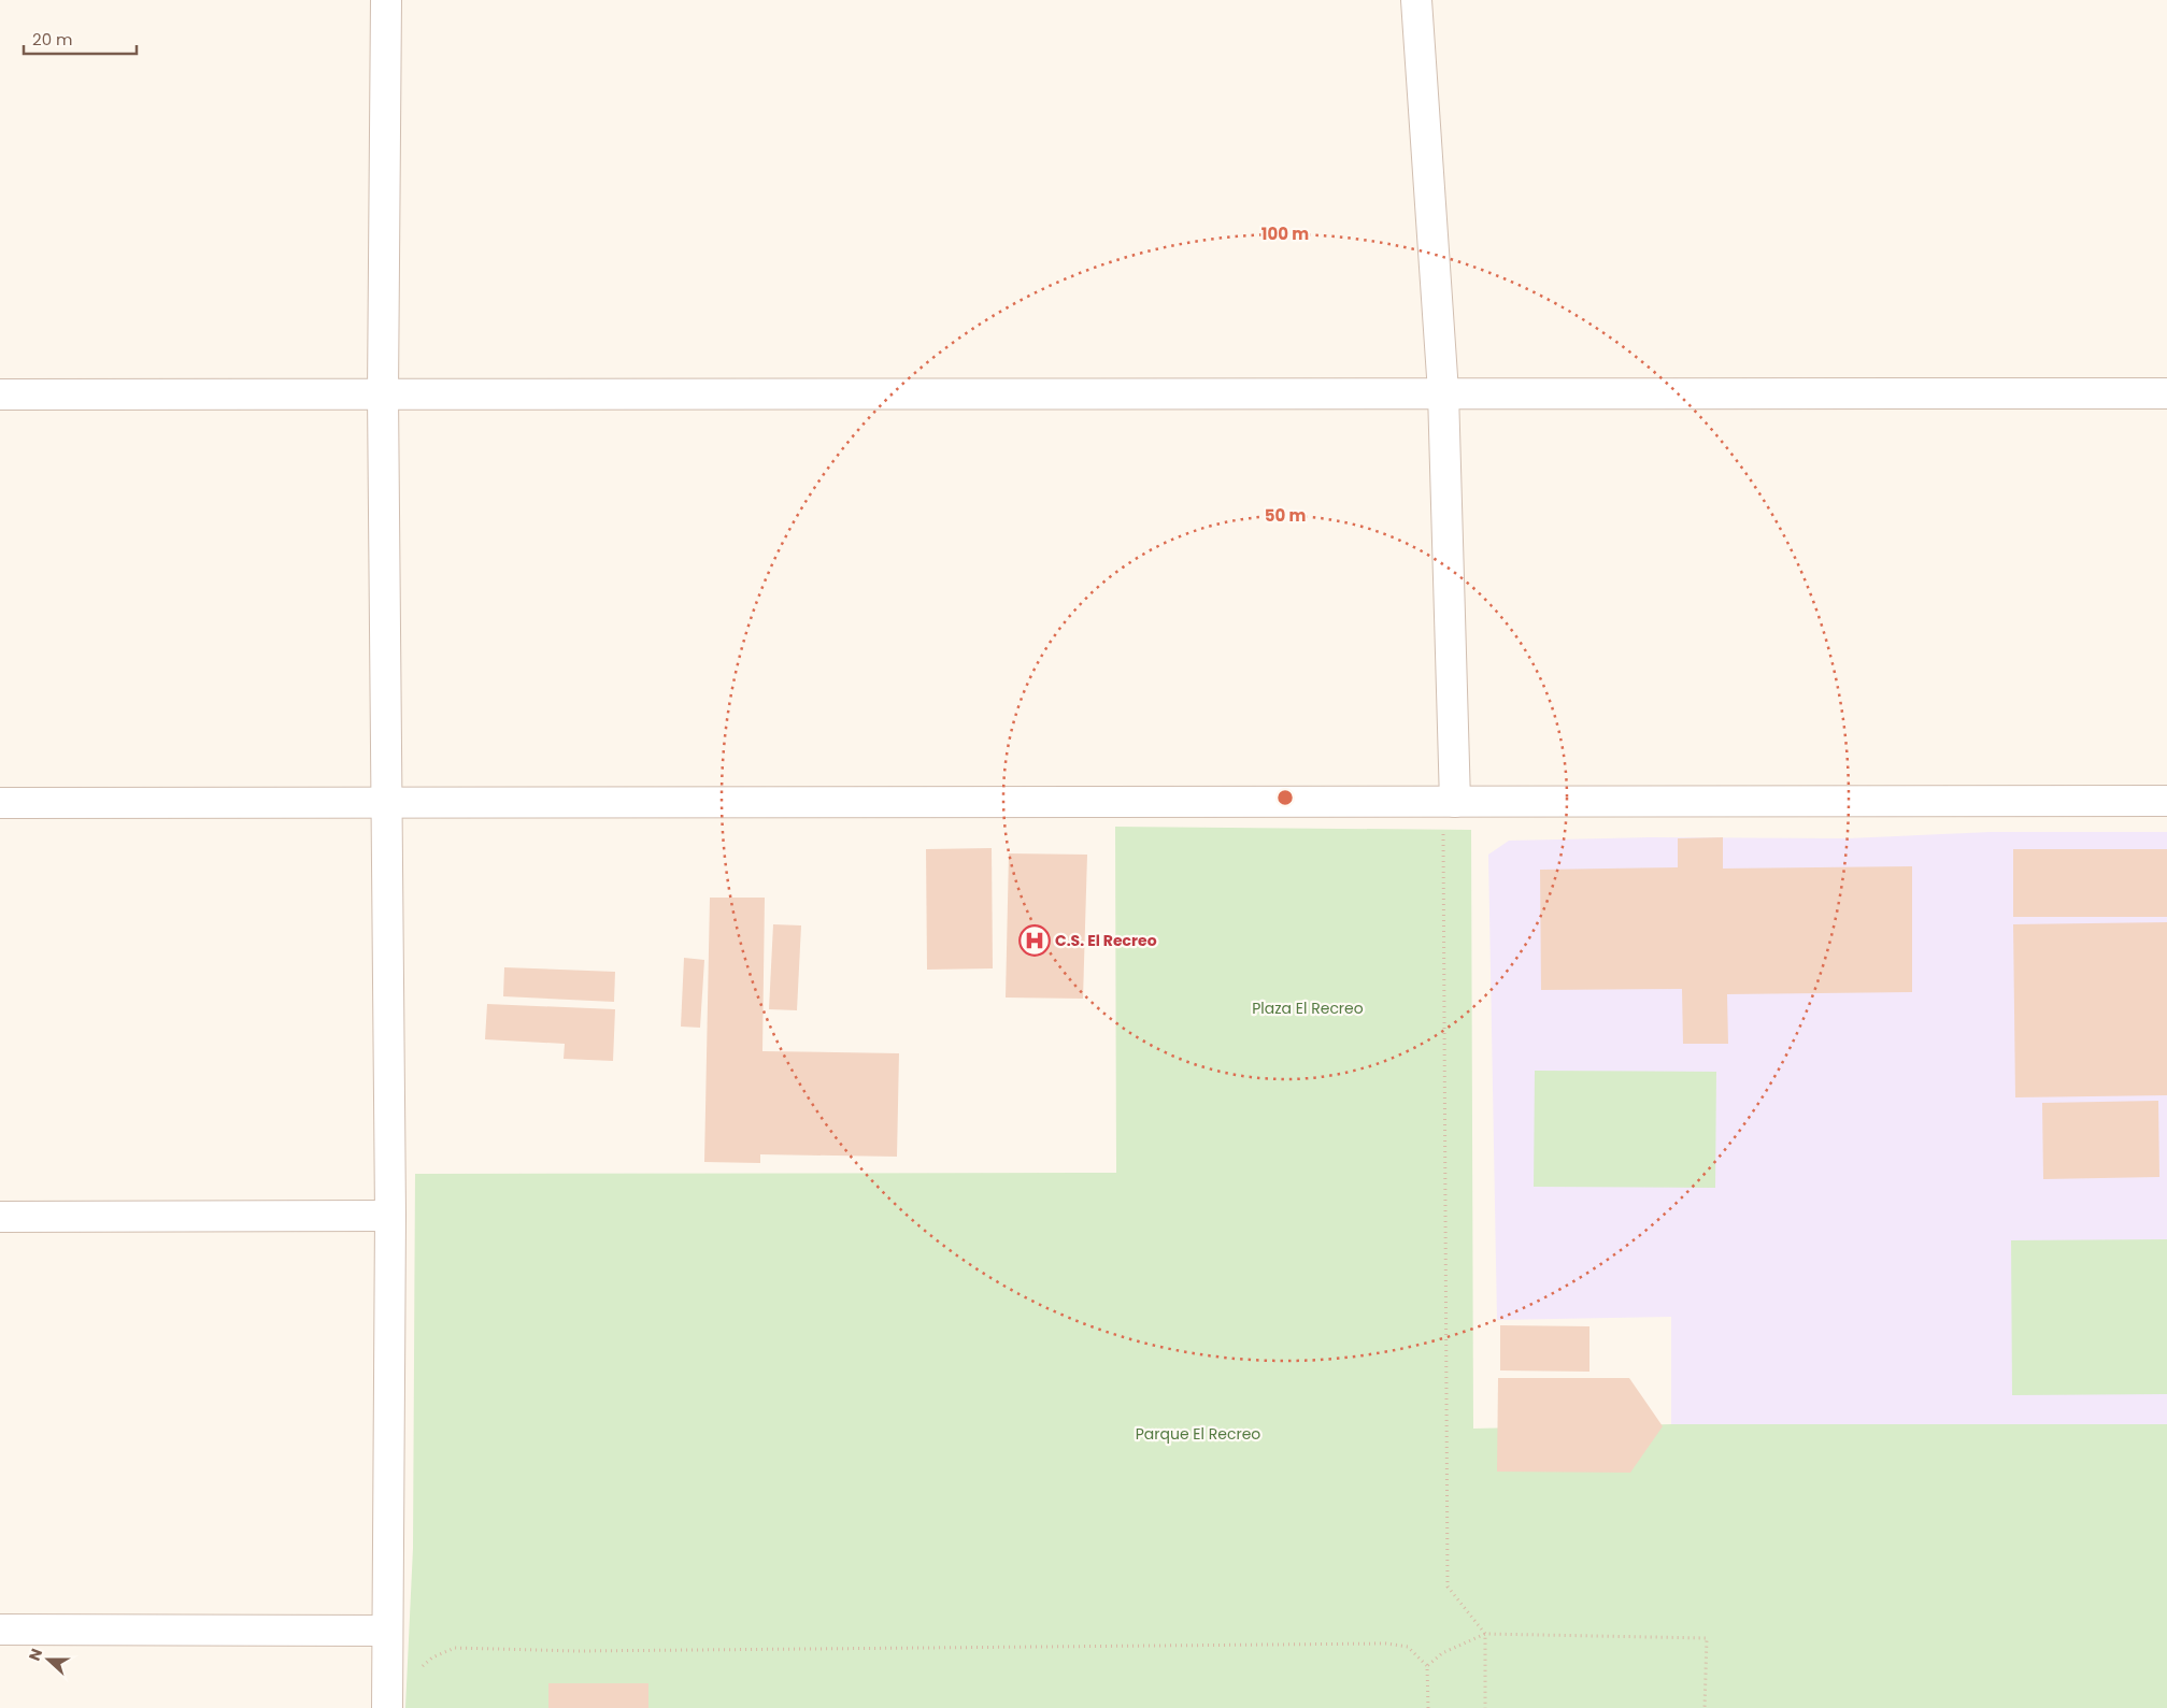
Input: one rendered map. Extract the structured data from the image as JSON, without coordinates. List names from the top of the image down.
{
  "parks": ["Plaza El Recreo", "Parque El Recreo"],
  "places": {
    "hospital": ["C.S. El Recreo"]
  },
  "scale_bar": "20 m",
  "north": "left",
  "rings": ["100 m", "50 m"]
}
